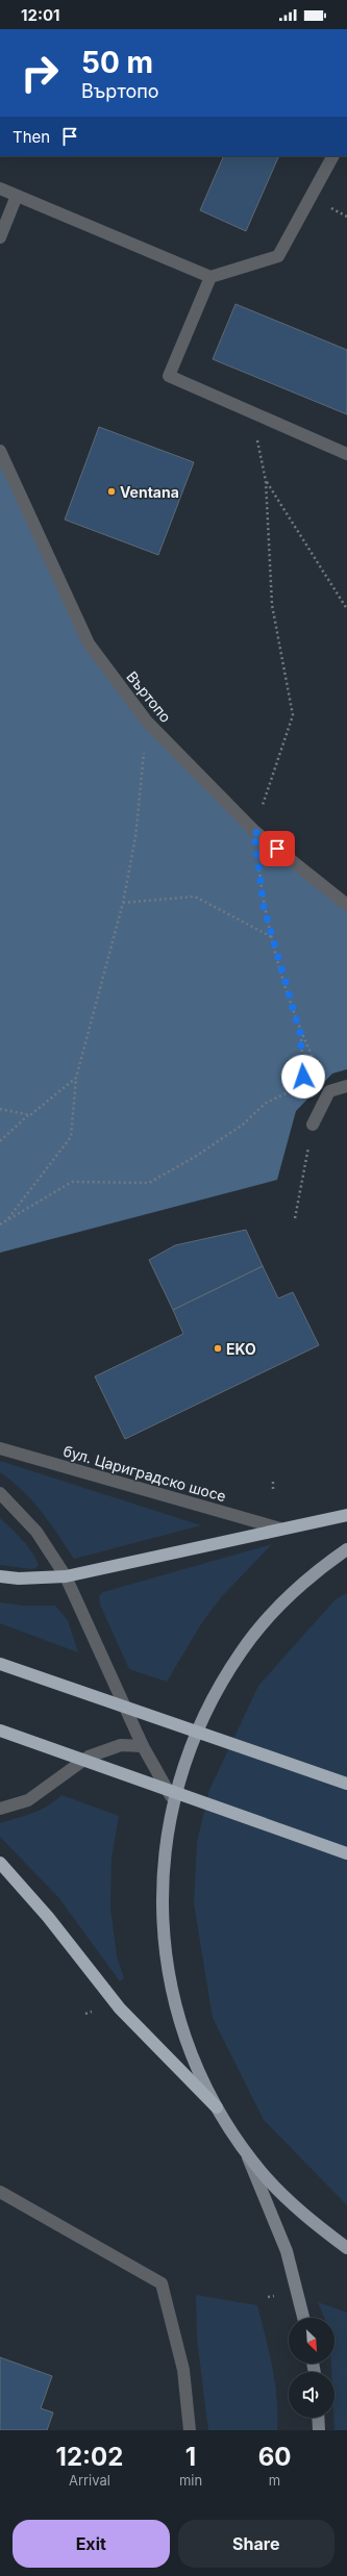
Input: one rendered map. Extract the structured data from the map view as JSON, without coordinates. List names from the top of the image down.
{
  "streets": {
    "street": ["Въртопо", "бул. Цариградско шосе"]
  },
  "places": ["Ventana", "EKO"],
  "north": "bottom right",
  "page": {
    "status": "12:01",
    "turn": ["50 m", "Въртопо"],
    "then": "Then",
    "eta": [
      "12:02",
      "Arrival",
      "1",
      "min",
      "60",
      "m"
    ],
    "buttons": ["Exit", "Share"]
  }
}
